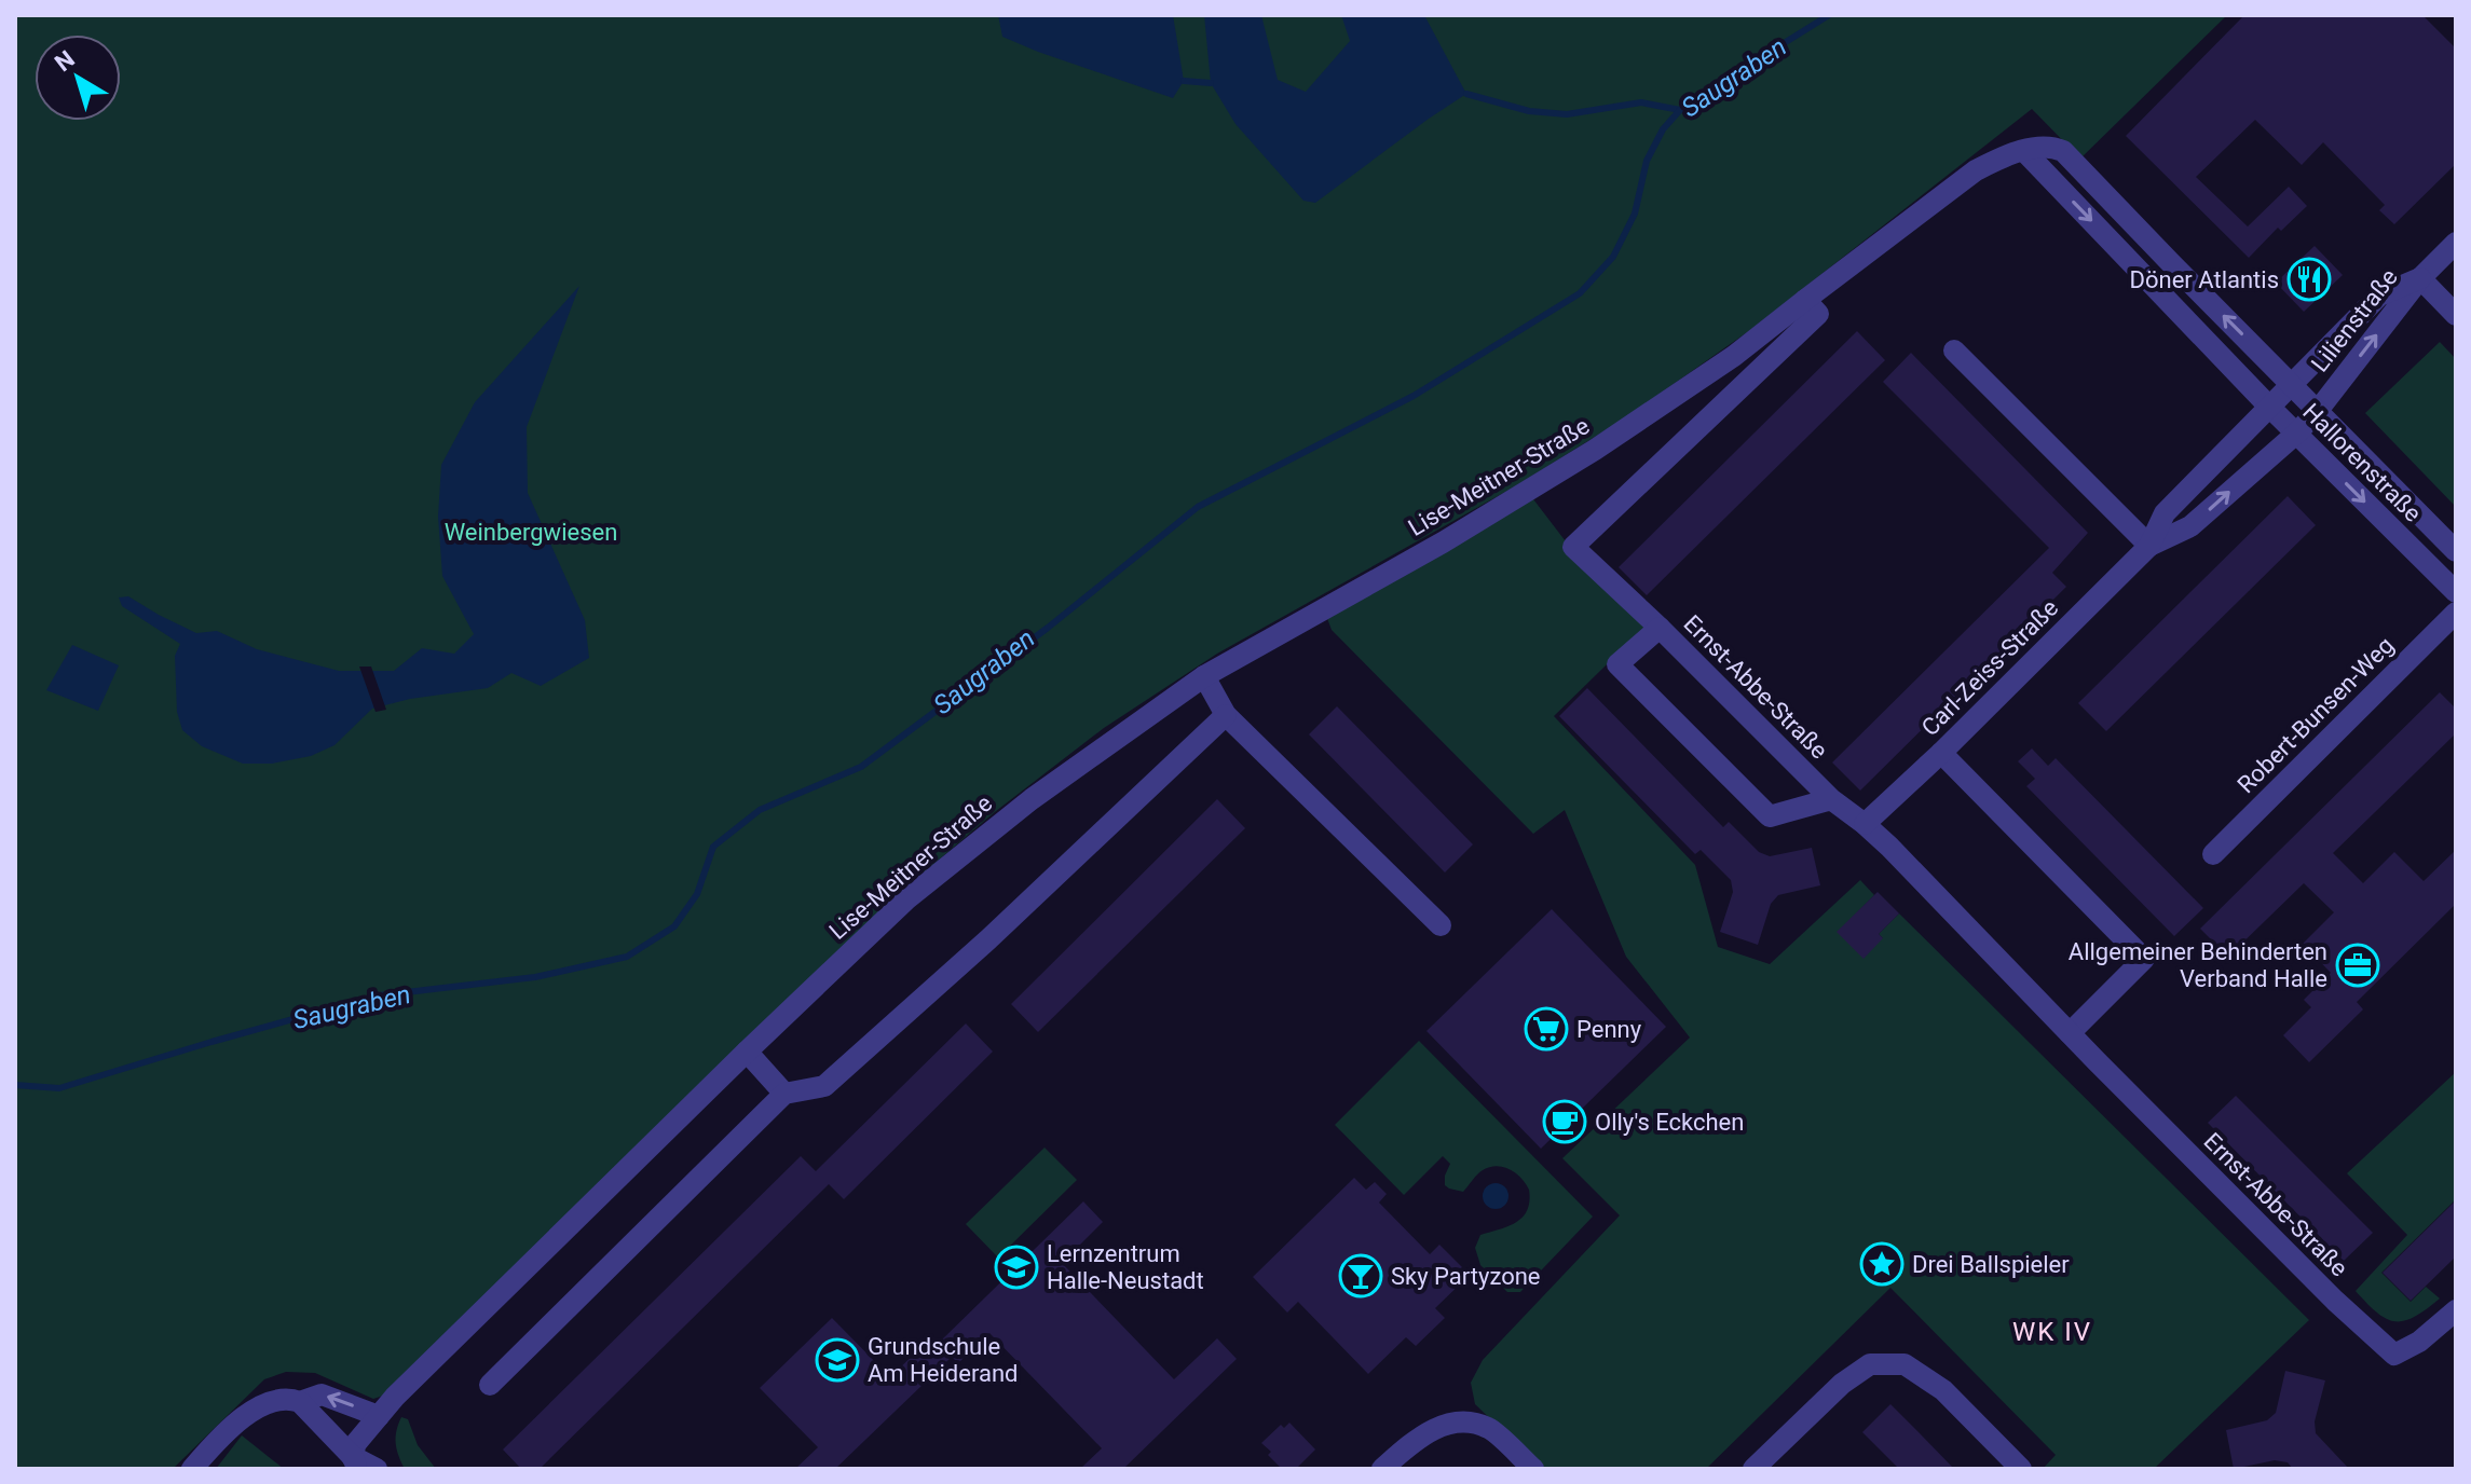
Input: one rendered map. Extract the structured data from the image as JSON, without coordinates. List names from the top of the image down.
{
  "streets": {
    "street": [
      "Lilienstraße",
      "Hallorenstraße",
      "Lise-Meitner-Straße",
      "Carl-Zeiss-Straße",
      "Ernst-Abbe-Straße",
      "Robert-Bunsen-Weg"
    ]
  },
  "crossings": [
    ["Lilienstraße", "Hallorenstraße"],
    ["Lilienstraße", "Carl-Zeiss-Straße"],
    ["Hallorenstraße", "Lise-Meitner-Straße"],
    ["Hallorenstraße", "Carl-Zeiss-Straße"],
    ["Carl-Zeiss-Straße", "Ernst-Abbe-Straße"]
  ],
  "districts": ["WK IV"],
  "water": ["Saugraben"],
  "parks": ["Weinbergwiesen"],
  "places": {
    "restaurant": ["Döner Atlantis"],
    "office": ["Allgemeiner Behinderten Verband Halle"],
    "supermarket": ["Penny"],
    "cafe": ["Olly's Eckchen"],
    "place": ["Drei Ballspieler"],
    "school or university": ["Lernzentrum Halle-Neustadt", "Grundschule Am Heiderand"],
    "bar": ["Sky Partyzone"]
  },
  "north": "top left"
}
